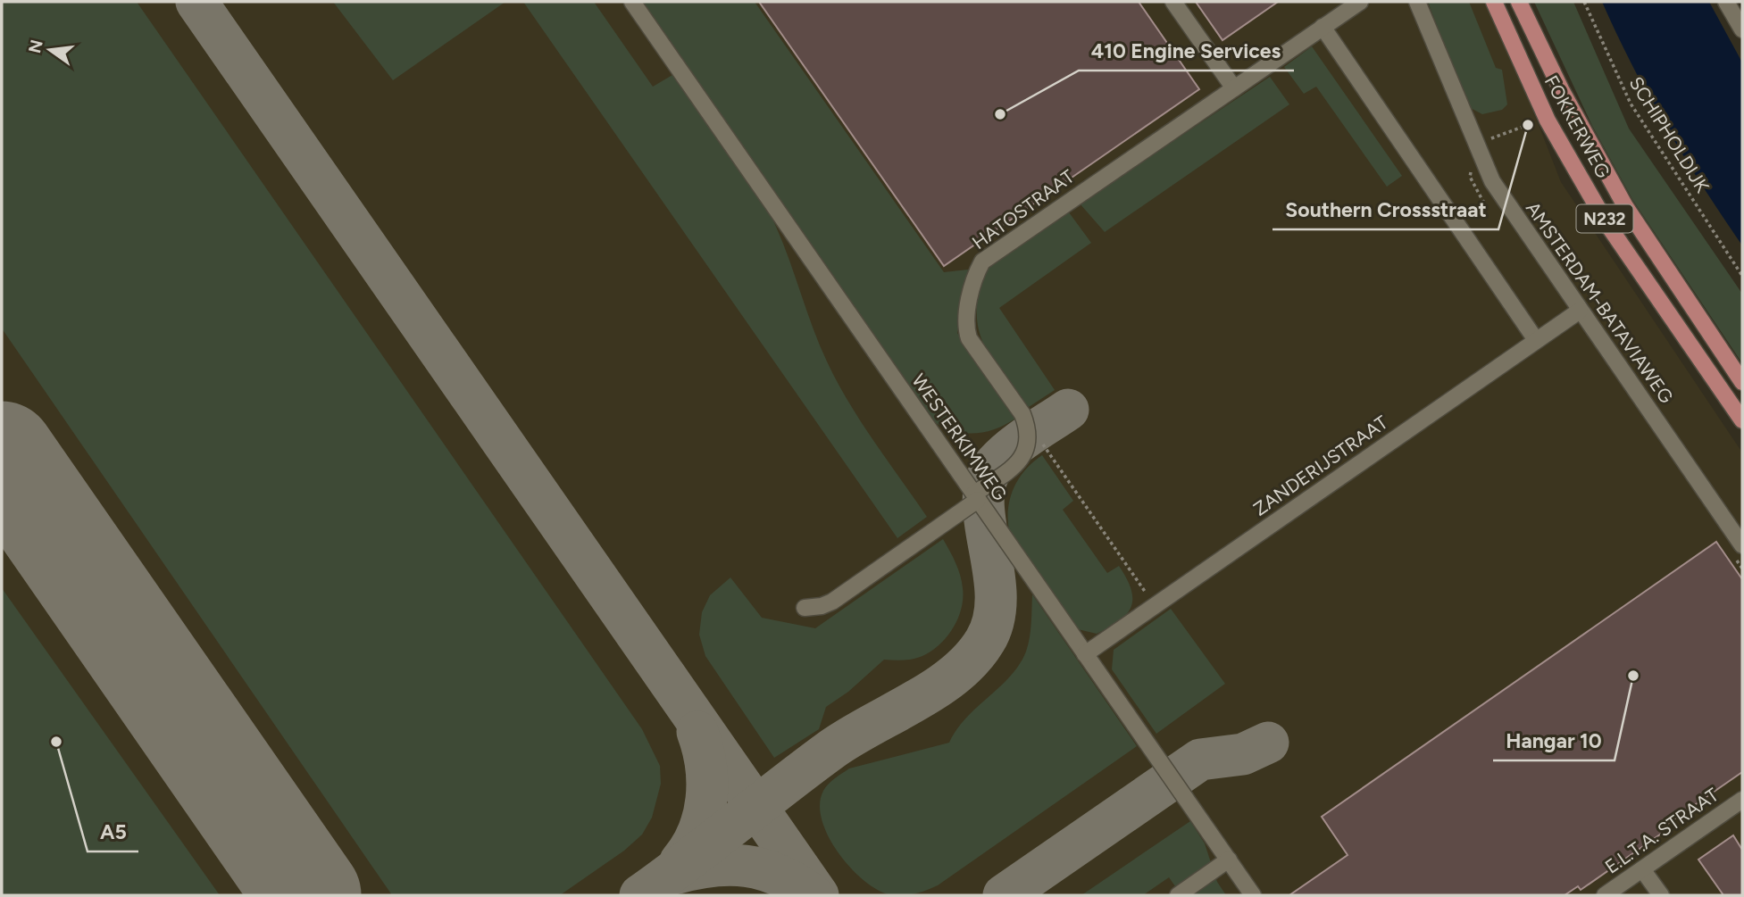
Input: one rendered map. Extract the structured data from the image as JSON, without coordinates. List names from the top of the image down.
{
  "streets": {
    "main road": ["FOKKERWEG", "N232"],
    "street": [
      "HATOSTRAAT",
      "AMSTERDAM-BATAVIAWEG",
      "WESTERKIMWEG",
      "ZANDERIJSTRAAT",
      "E.L.T.A. STRAAT"
    ],
    "path": ["SCHIPHOLDIJK"]
  },
  "crossings": [
    ["AMSTERDAM-BATAVIAWEG", "ZANDERIJSTRAAT"],
    ["WESTERKIMWEG", "ZANDERIJSTRAAT"]
  ],
  "places": [
    "410 Engine Services",
    "Southern Crossstraat",
    "Hangar 10",
    "A5"
  ],
  "north": "left"
}
